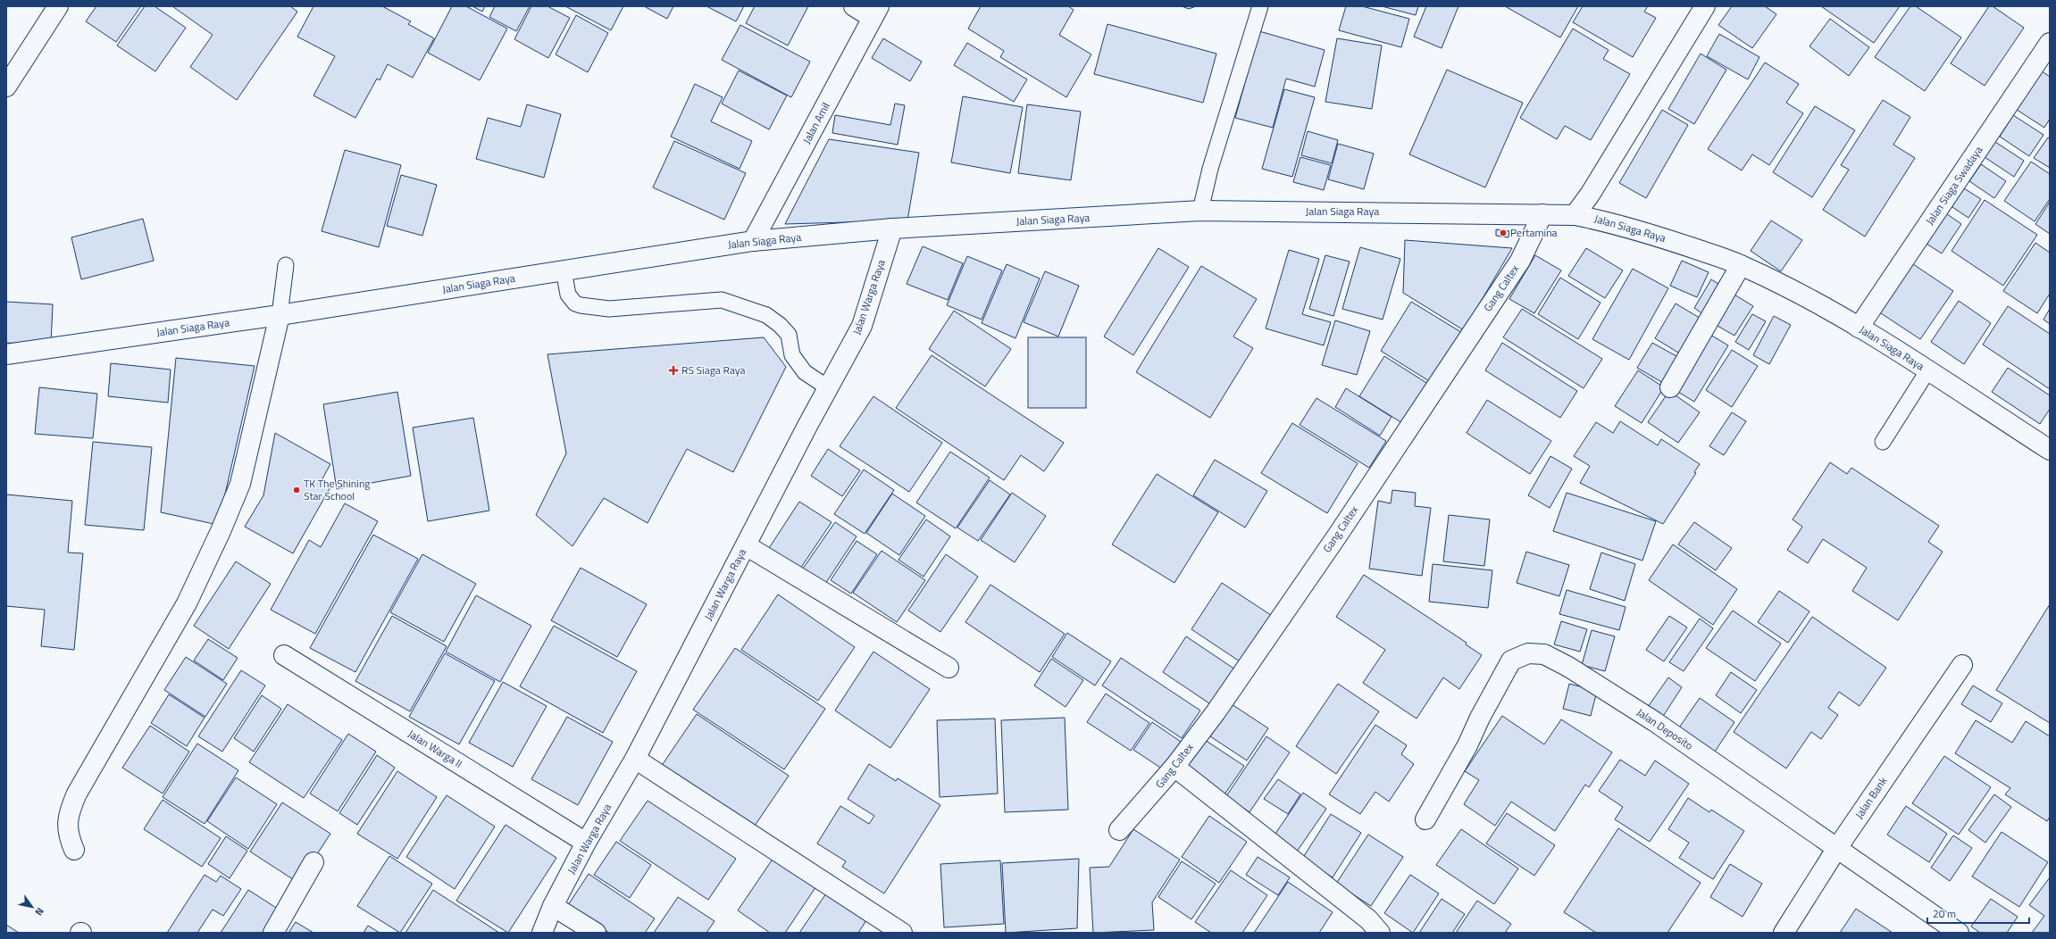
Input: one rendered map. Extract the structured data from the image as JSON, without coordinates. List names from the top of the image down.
{
  "streets": {
    "street": [
      "Jalan Amil",
      "Jalan Siaga Swadaya",
      "Jalan Siaga Raya",
      "Gang Caltex",
      "Jalan Warga Raya",
      "Jalan Deposito",
      "Jalan Warga II",
      "Jalan Bank"
    ]
  },
  "crossings": [
    ["Jalan Amil", "Jalan Siaga Raya"],
    ["Jalan Siaga Swadaya", "Jalan Siaga Raya"],
    ["Jalan Siaga Raya", "Gang Caltex"],
    ["Jalan Siaga Raya", "Jalan Warga Raya"],
    ["Jalan Warga Raya", "Jalan Warga II"],
    ["Jalan Deposito", "Jalan Bank"]
  ],
  "places": {
    "other": ["Pertamina", "TK The Shining Star School"],
    "health": ["RS Siaga Raya"]
  },
  "scale_bar": "20 m",
  "north": "bottom right"
}
